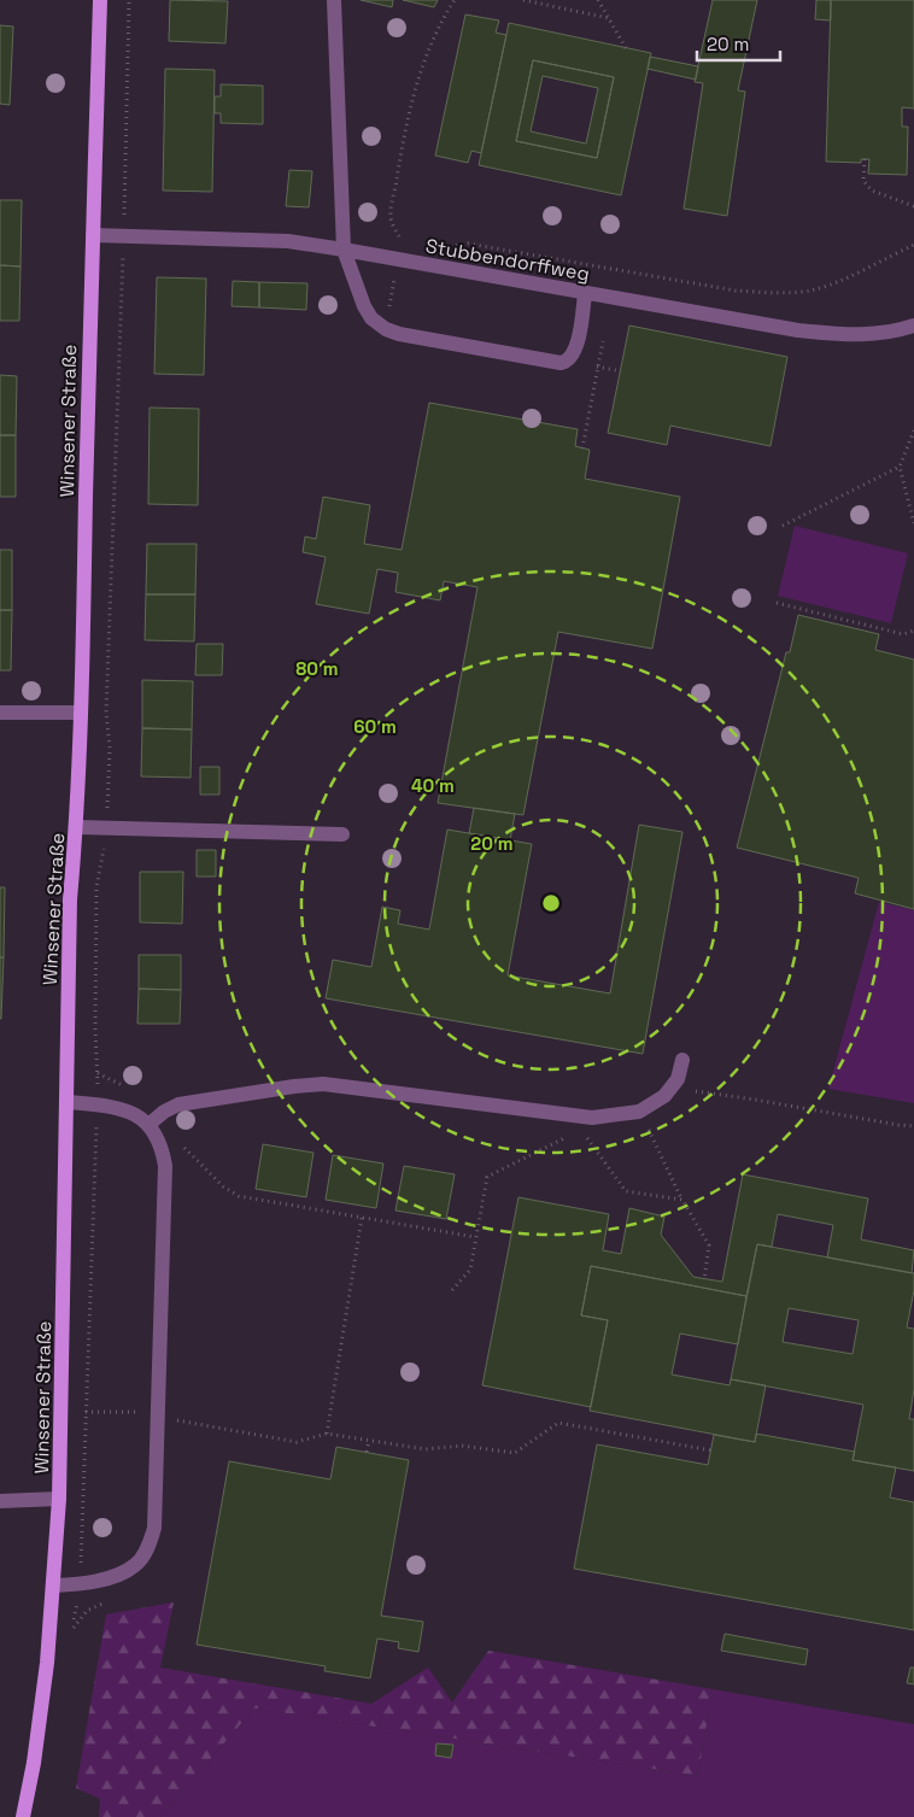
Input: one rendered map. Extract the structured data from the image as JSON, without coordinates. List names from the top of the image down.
{
  "streets": {
    "main road": ["Winsener Straße"],
    "street": ["Stubbendorffweg"]
  },
  "crossings": [
    ["Stubbendorffweg", "Winsener Straße"]
  ],
  "scale_bar": "20 m",
  "rings": [
    "80 m",
    "60 m",
    "40 m",
    "20 m"
  ]
}
